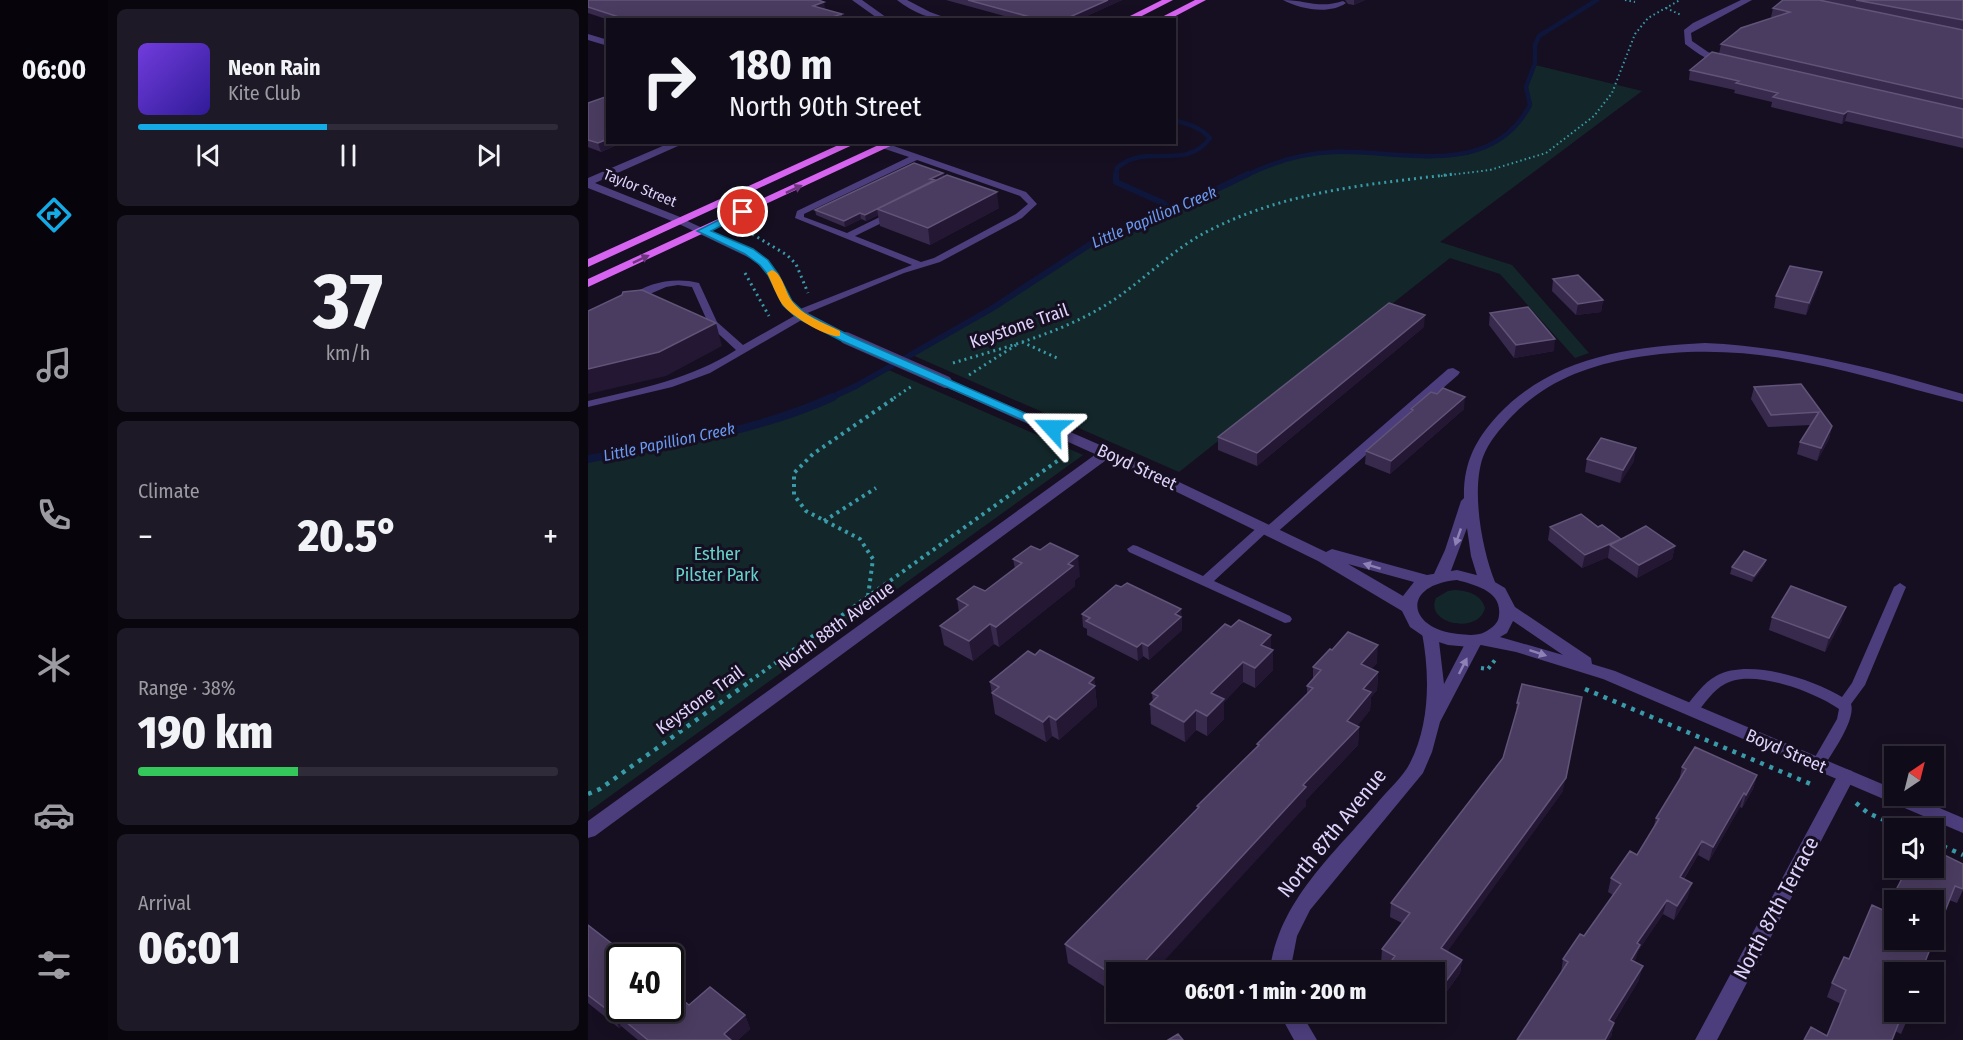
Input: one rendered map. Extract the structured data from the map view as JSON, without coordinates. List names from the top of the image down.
{
  "streets": {
    "street": [
      "Taylor Street",
      "Boyd Street",
      "North 88th Avenue",
      "North 87th Avenue",
      "North 87th Terrace"
    ],
    "path": ["Keystone Trail"]
  },
  "crossings": [
    ["Taylor Street", "Boyd Street"],
    ["Keystone Trail", "Boyd Street"],
    ["Boyd Street", "North 88th Avenue"],
    ["Boyd Street", "North 87th Avenue"],
    ["Boyd Street", "North 87th Terrace"]
  ],
  "water": ["Little Papillion Creek"],
  "parks": ["Esther Pilster Park"],
  "north": "top right",
  "page": {
    "tabs": "06:00",
    "turn": ["180 m", "North 90th Street"],
    "song": ["Neon Rain", "Kite Club"],
    "tile": [
      ["37", "km/h"],
      "Climate",
      ["Range · 38%", "190 km"],
      ["Arrival", "06:01"]
    ],
    "heat": ["−", "20.5°", "+"],
    "map_buttons": ["+", "−"],
    "limit": "40",
    "trip": "06:01 · 1 min · 200 m"
  }
}
